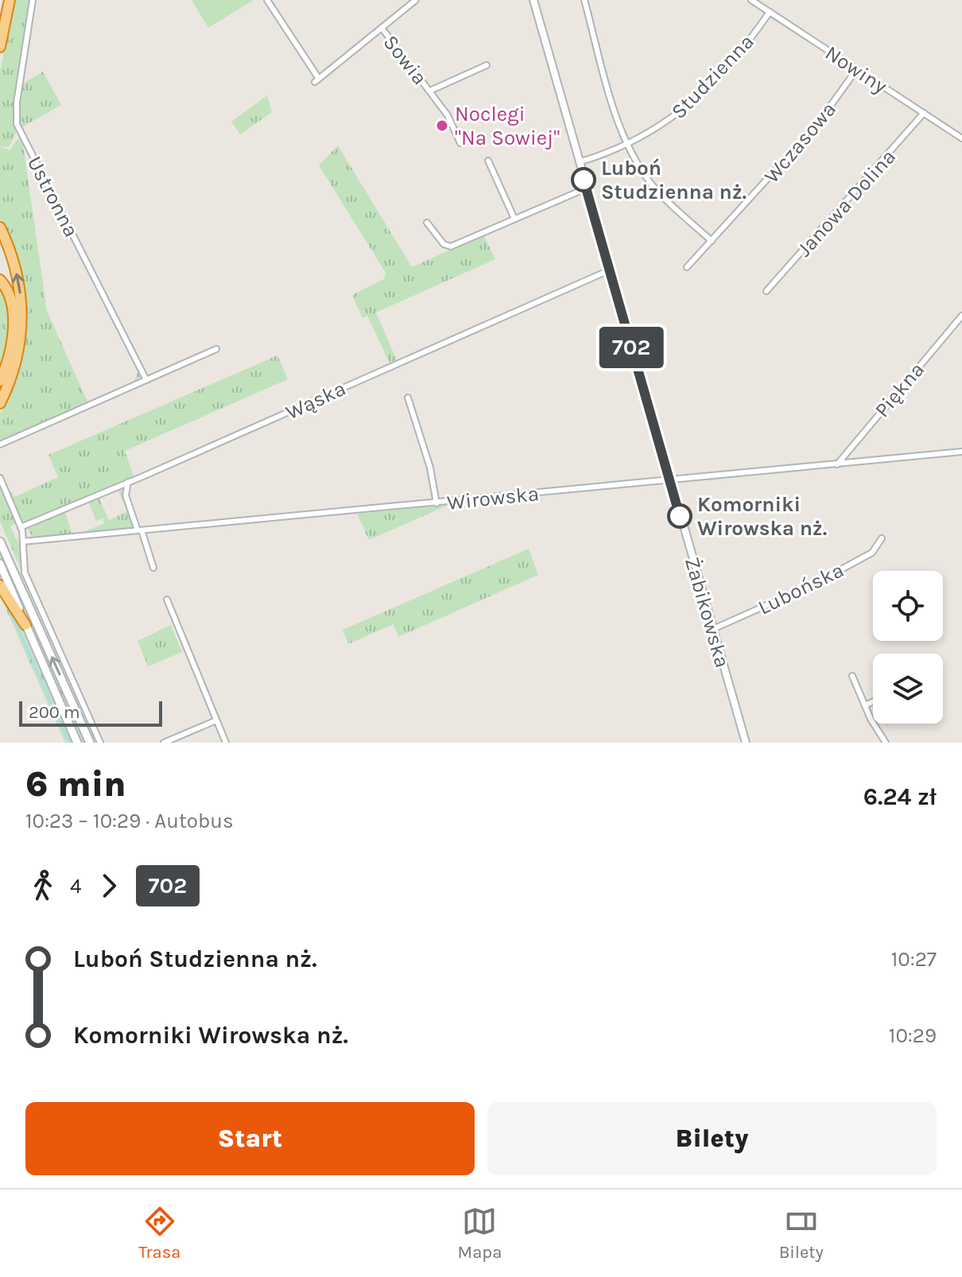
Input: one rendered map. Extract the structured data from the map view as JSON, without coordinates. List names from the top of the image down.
{
  "streets": {
    "street": [
      "Sowia",
      "Nowiny",
      "Studzienna",
      "Wczasowa",
      "Ustronna",
      "Janowa Dolina",
      "Piękna",
      "Wąska",
      "Wirowska",
      "Lubońska",
      "Żabikowska"
    ]
  },
  "crossings": [
    ["Nowiny", "Studzienna"],
    ["Nowiny", "Wczasowa"],
    ["Nowiny", "Janowa Dolina"],
    ["Studzienna", "Żabikowska"],
    ["Piękna", "Wirowska"],
    ["Wąska", "Żabikowska"],
    ["Wirowska", "Żabikowska"],
    ["Lubońska", "Żabikowska"]
  ],
  "places": ["Noclegi \"Na Sowiej\"", "Luboń Studzienna nż.", "Komorniki Wirowska nż."],
  "lines": ["bus line 702"],
  "scale_bar": "200 m",
  "page": {
    "on_map": "702",
    "scale": "200 m",
    "heading": ["6 min", "10:23 – 10:29 · Autobus", "6.24 zł"],
    "legs": ["4", "702"],
    "list": [
      {
        "name": "Luboń Studzienna nż.",
        "value": "10:27"
      },
      {
        "name": "Komorniki Wirowska nż.",
        "value": "10:29"
      }
    ],
    "buttons": ["Start", "Bilety"],
    "tabs": ["Trasa", "Mapa", "Bilety"]
  }
}
